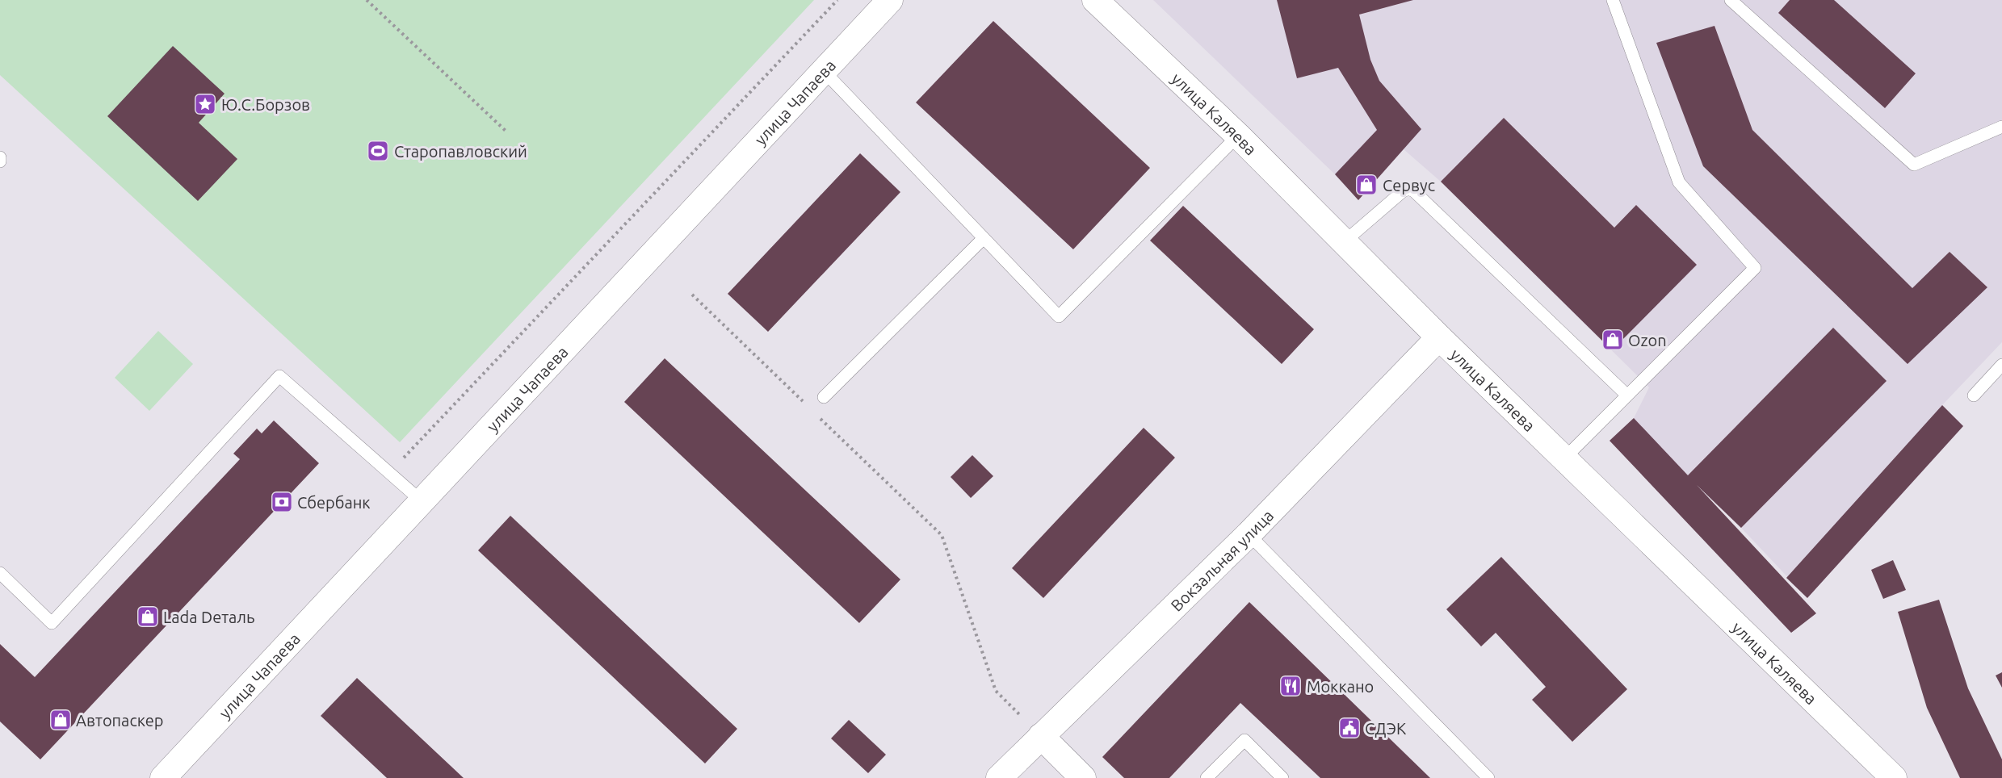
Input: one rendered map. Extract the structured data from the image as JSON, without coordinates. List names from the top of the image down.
{
  "streets": {
    "street": ["улица Чапаева", "улица Каляева", "Вокзальная улица"]
  },
  "crossings": [
    ["улица Каляева", "Вокзальная улица"]
  ],
  "places": {
    "place": ["Ю.С.Борзов"],
    "sports": ["Старопавловский"],
    "shop": [
      "Сервус",
      "Ozon",
      "Lada Dеталь",
      "Автопаскер"
    ],
    "bank": ["Сбербанк"],
    "restaurant": ["Моккано"],
    "public building": ["СДЭК"]
  }
}
